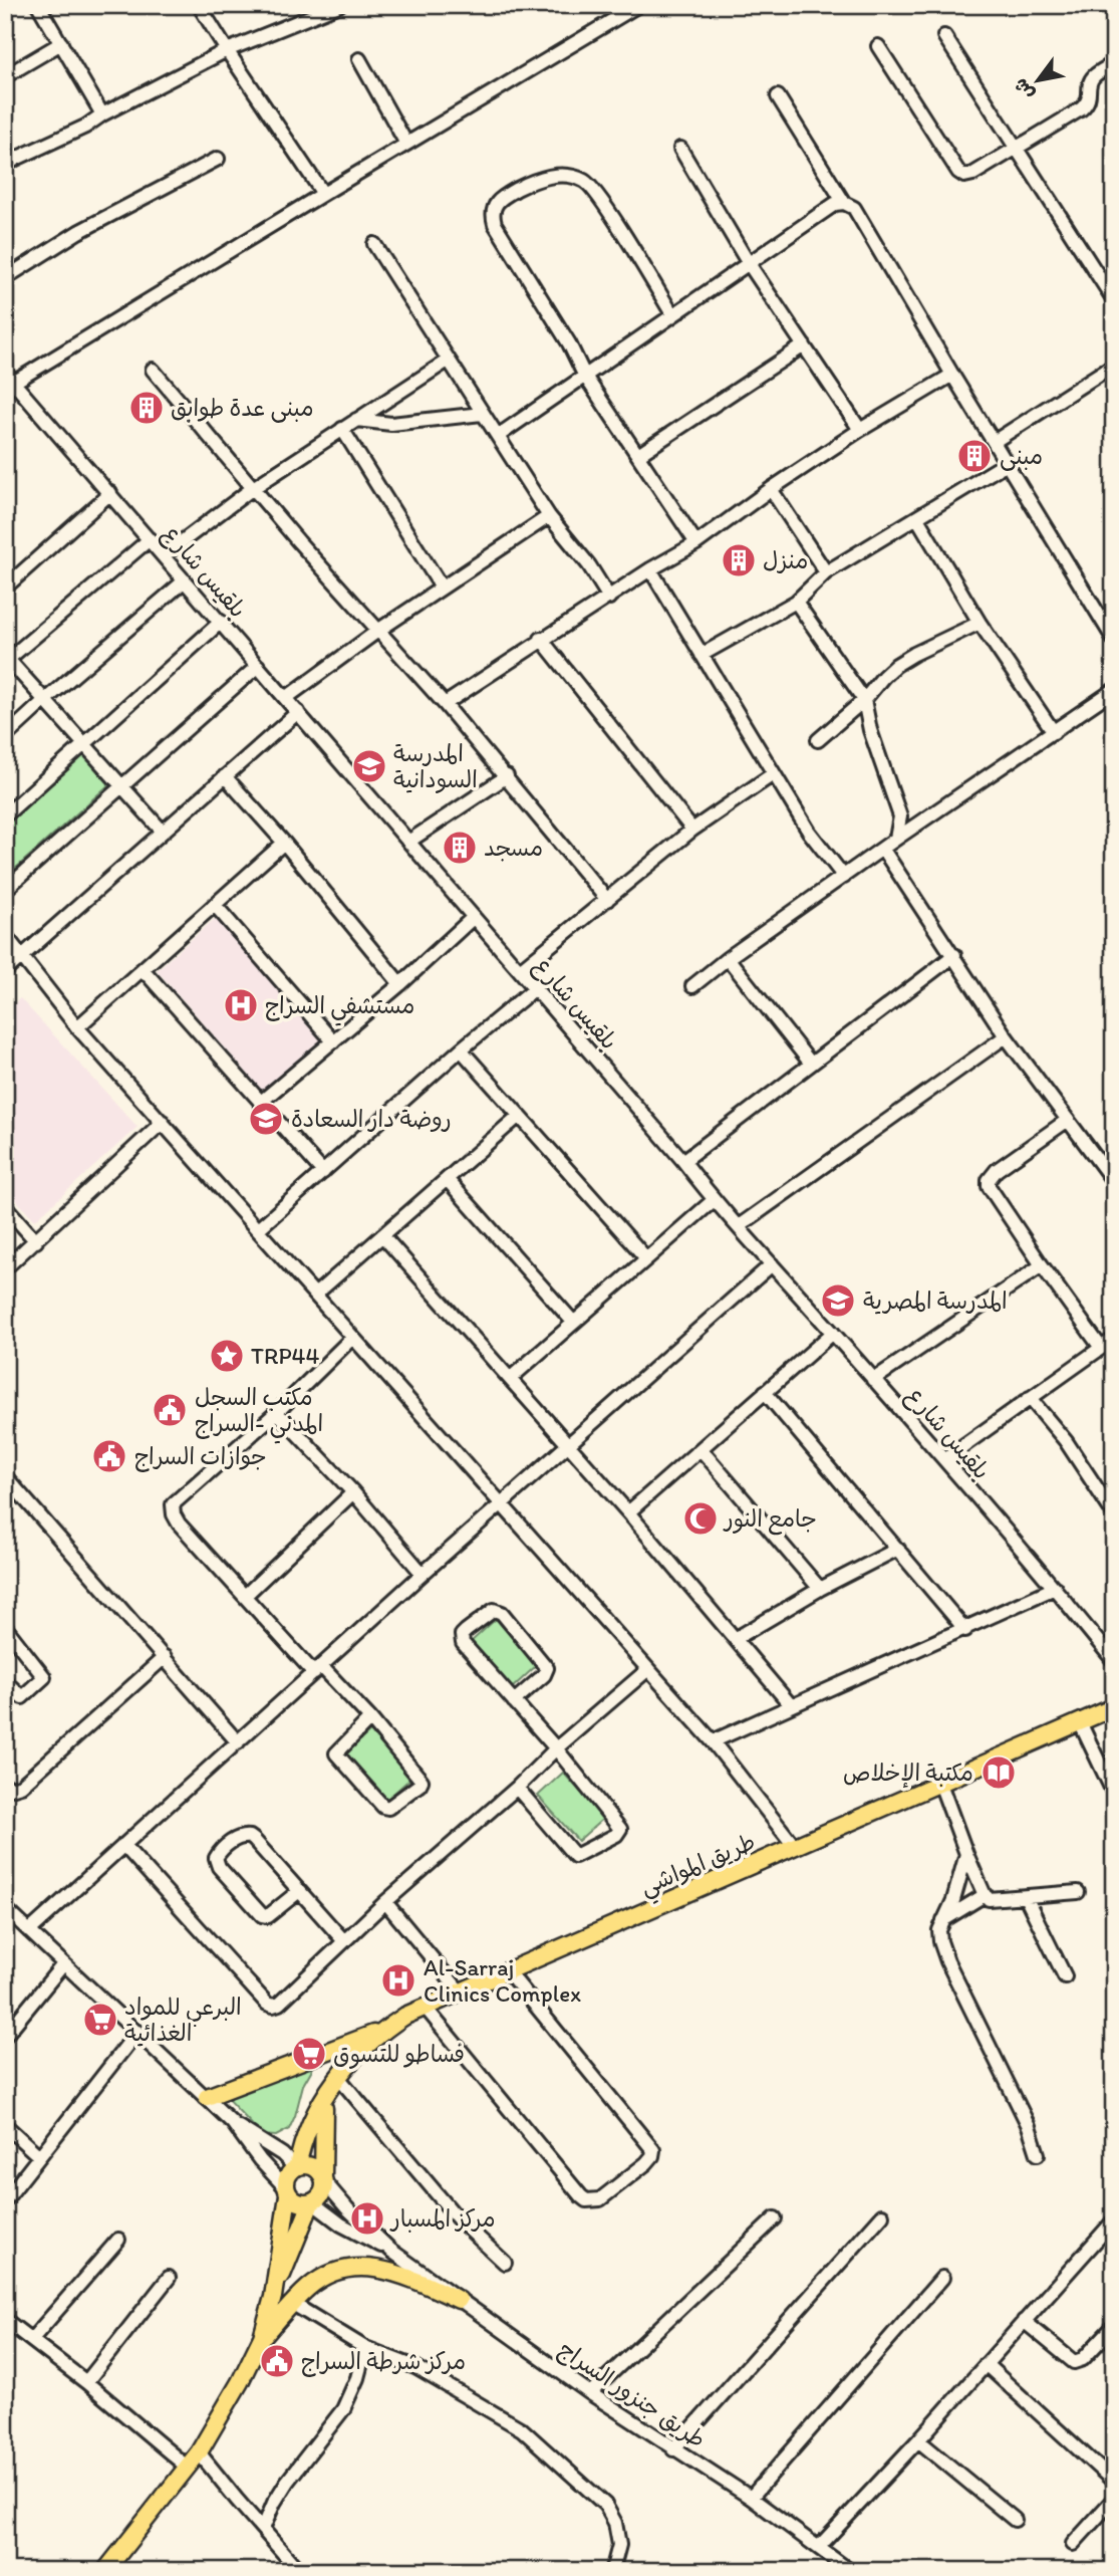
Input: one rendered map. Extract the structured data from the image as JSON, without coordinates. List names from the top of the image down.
{
  "streets": {
    "main road": ["طريق المواشي"],
    "street": ["بلقيس شارع", "طريق جنزور السراج"]
  },
  "crossings": [
    ["طريق المواشي", "طريق جنزور السراج"]
  ],
  "places": {
    "building": [
      "مبنى عدة طوابق",
      "مبنى",
      "منزل",
      "مسجد"
    ],
    "school or university": ["المدرسة السودانية", "روضة دار السعادة", "المدرسة المصرية"],
    "hospital": ["مستشفي السراج", "Al-Sarraj Clinics Complex", "مركز المسبار"],
    "place": ["TRP44"],
    "public building": ["مكتب السجل المدني -السراج", "جوازات السراج", "مركز شرطة السراج"],
    "mosque": ["جامع النور"],
    "library": ["مكتبة الإخلاص"],
    "supermarket": ["البرعي للمواد الغذائية", "فساطو للتسوق"]
  },
  "north": "bottom left"
}
